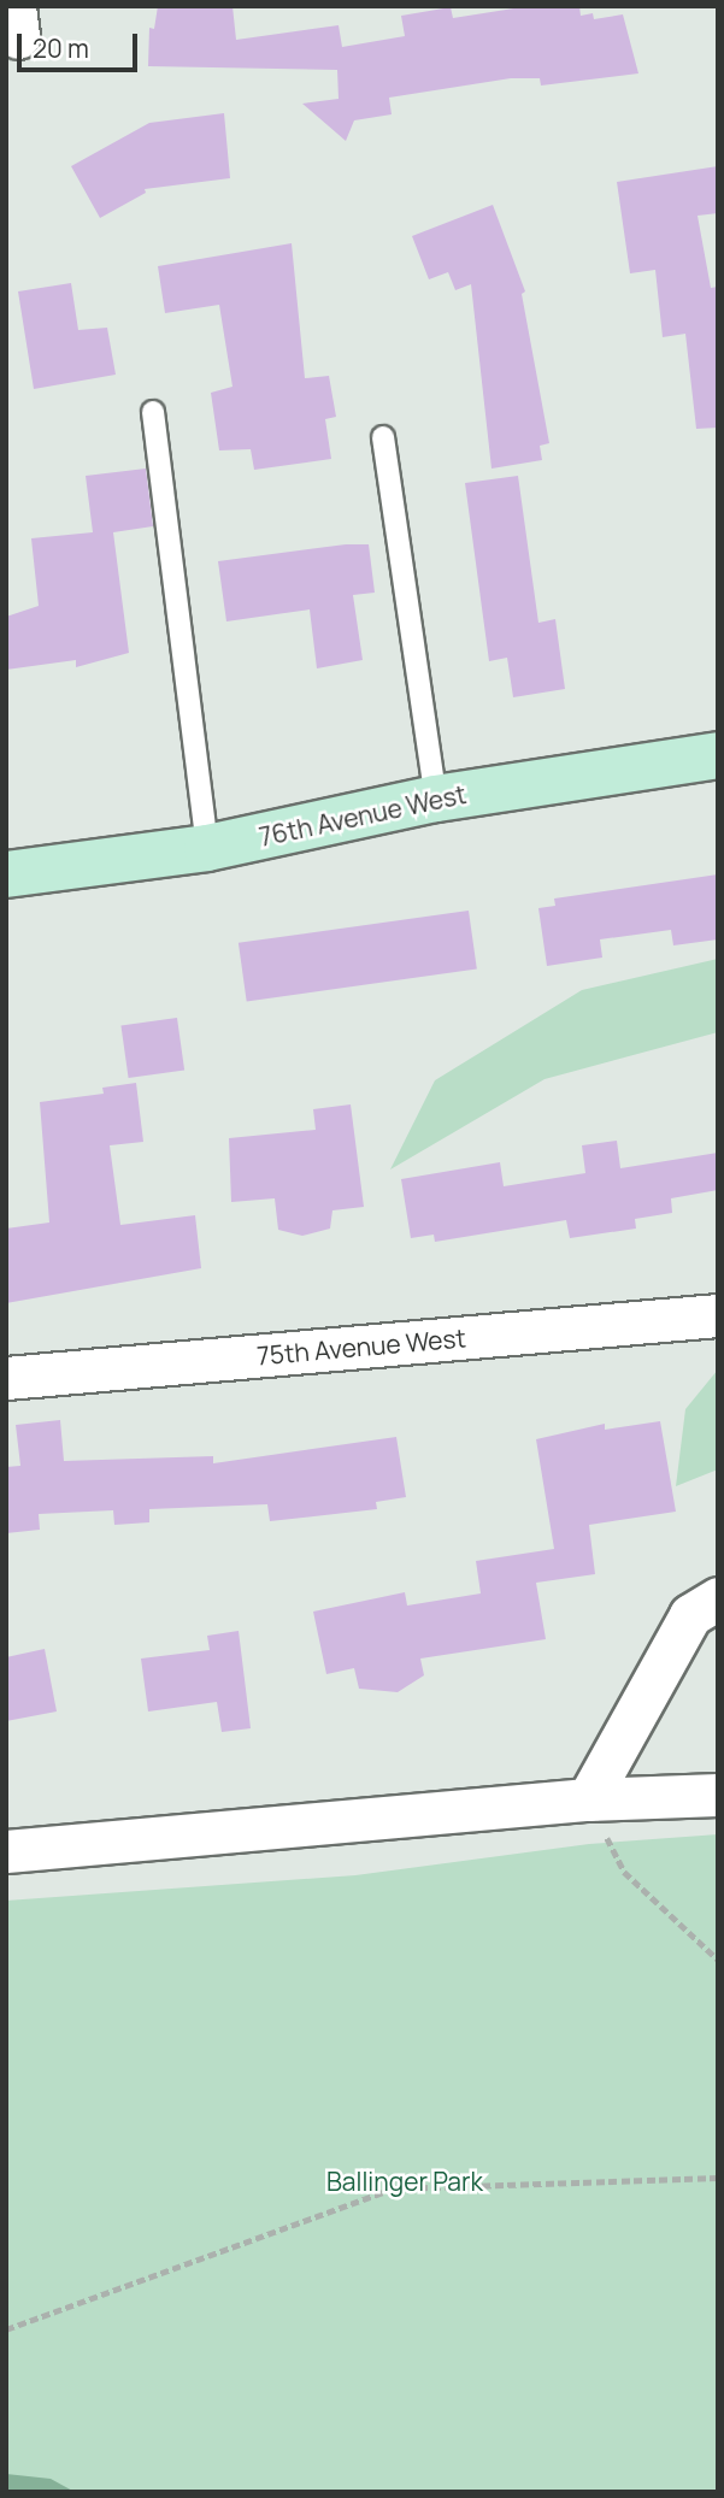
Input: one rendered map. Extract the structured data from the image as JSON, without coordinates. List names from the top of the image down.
{
  "streets": {
    "street": ["76th Avenue West", "75th Avenue West"]
  },
  "parks": ["Ballinger Park"],
  "scale_bar": "20 m"
}
